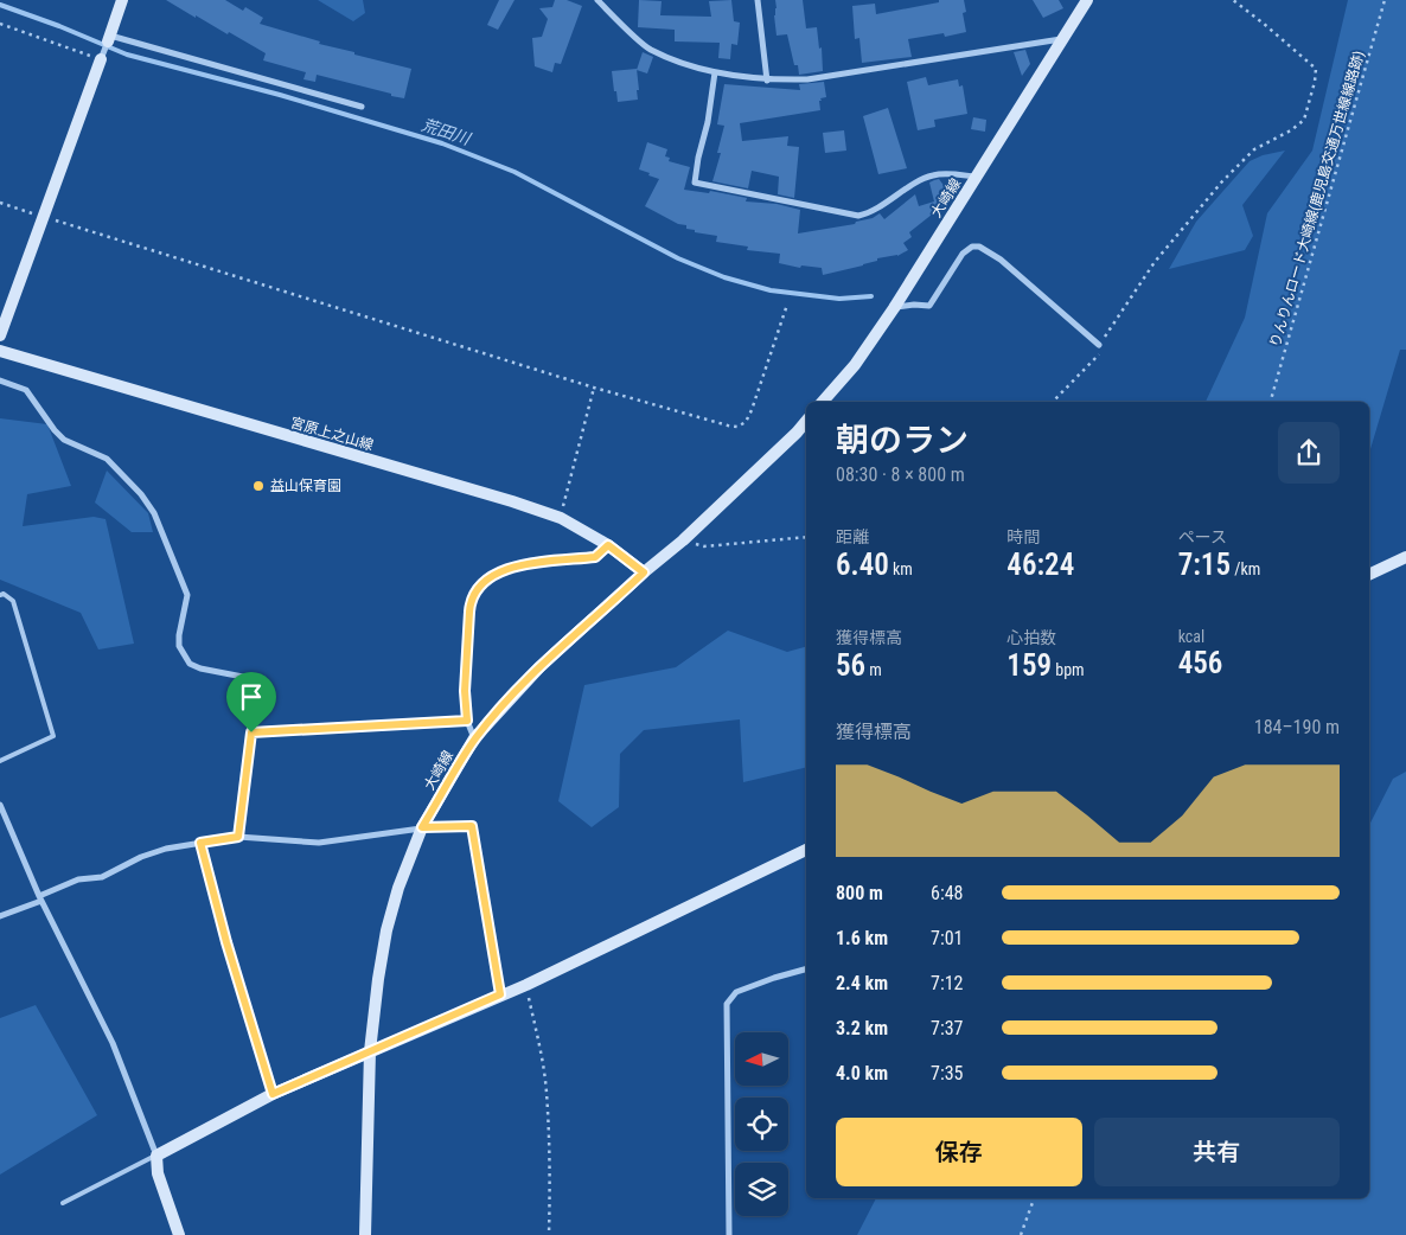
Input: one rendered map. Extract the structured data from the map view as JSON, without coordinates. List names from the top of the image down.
{
  "streets": {
    "street": ["大崎線", "宮原上之山線"],
    "path": ["りんりんロード大崎線(鹿児島交通万世線線路跡)"]
  },
  "crossings": [
    ["大崎線", "宮原上之山線"]
  ],
  "water": ["荒田川"],
  "places": ["益山保育園"],
  "north": "left",
  "page": {
    "heading": ["朝のラン", "08:30 · 8 × 800 m"],
    "stats": [
      ["距離", "6.40 km"],
      ["時間", "46:24"],
      ["ペース", "7:15 /km"],
      ["獲得標高", "56 m"],
      ["心拍数", "159 bpm"],
      ["kcal", "456"]
    ],
    "chart": ["獲得標高", "184–190 m"],
    "list": [
      {
        "name": "800 m",
        "note": "6:48"
      },
      {
        "name": "1.6 km",
        "note": "7:01"
      },
      {
        "name": "2.4 km",
        "note": "7:12"
      },
      {
        "name": "3.2 km",
        "note": "7:37"
      },
      {
        "name": "4.0 km",
        "note": "7:35"
      }
    ],
    "buttons": ["保存", "共有"]
  }
}
